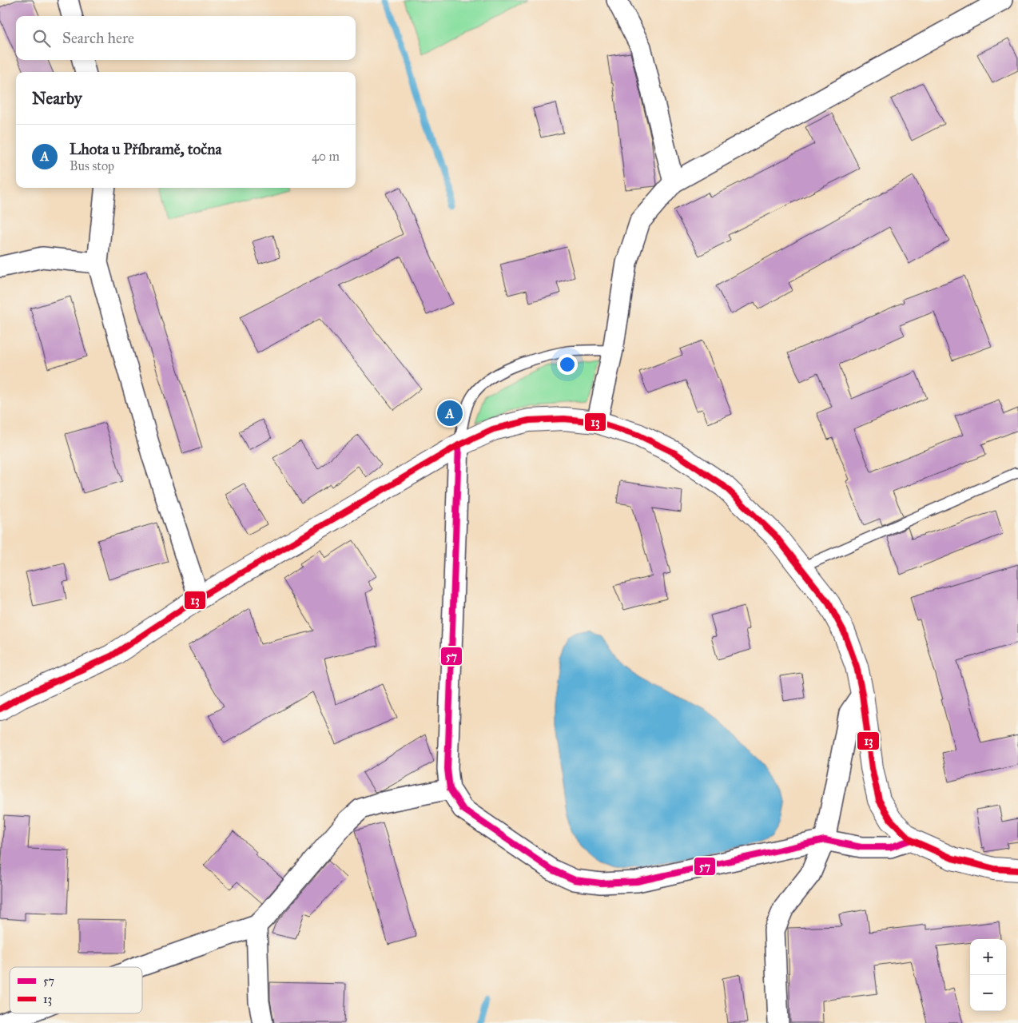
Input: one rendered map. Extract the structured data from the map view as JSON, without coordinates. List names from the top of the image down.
{
  "lines": ["transit line 13", "transit line 57"],
  "legend": ["57", "13"],
  "page": {
    "search": "Search here",
    "heading": "Nearby",
    "list": [
      {
        "mark": "A",
        "name": "Lhota u Příbramě, točna",
        "note": "Bus stop",
        "value": "40 m"
      }
    ],
    "pins": "A",
    "map_buttons": ["+", "−"]
  }
}
